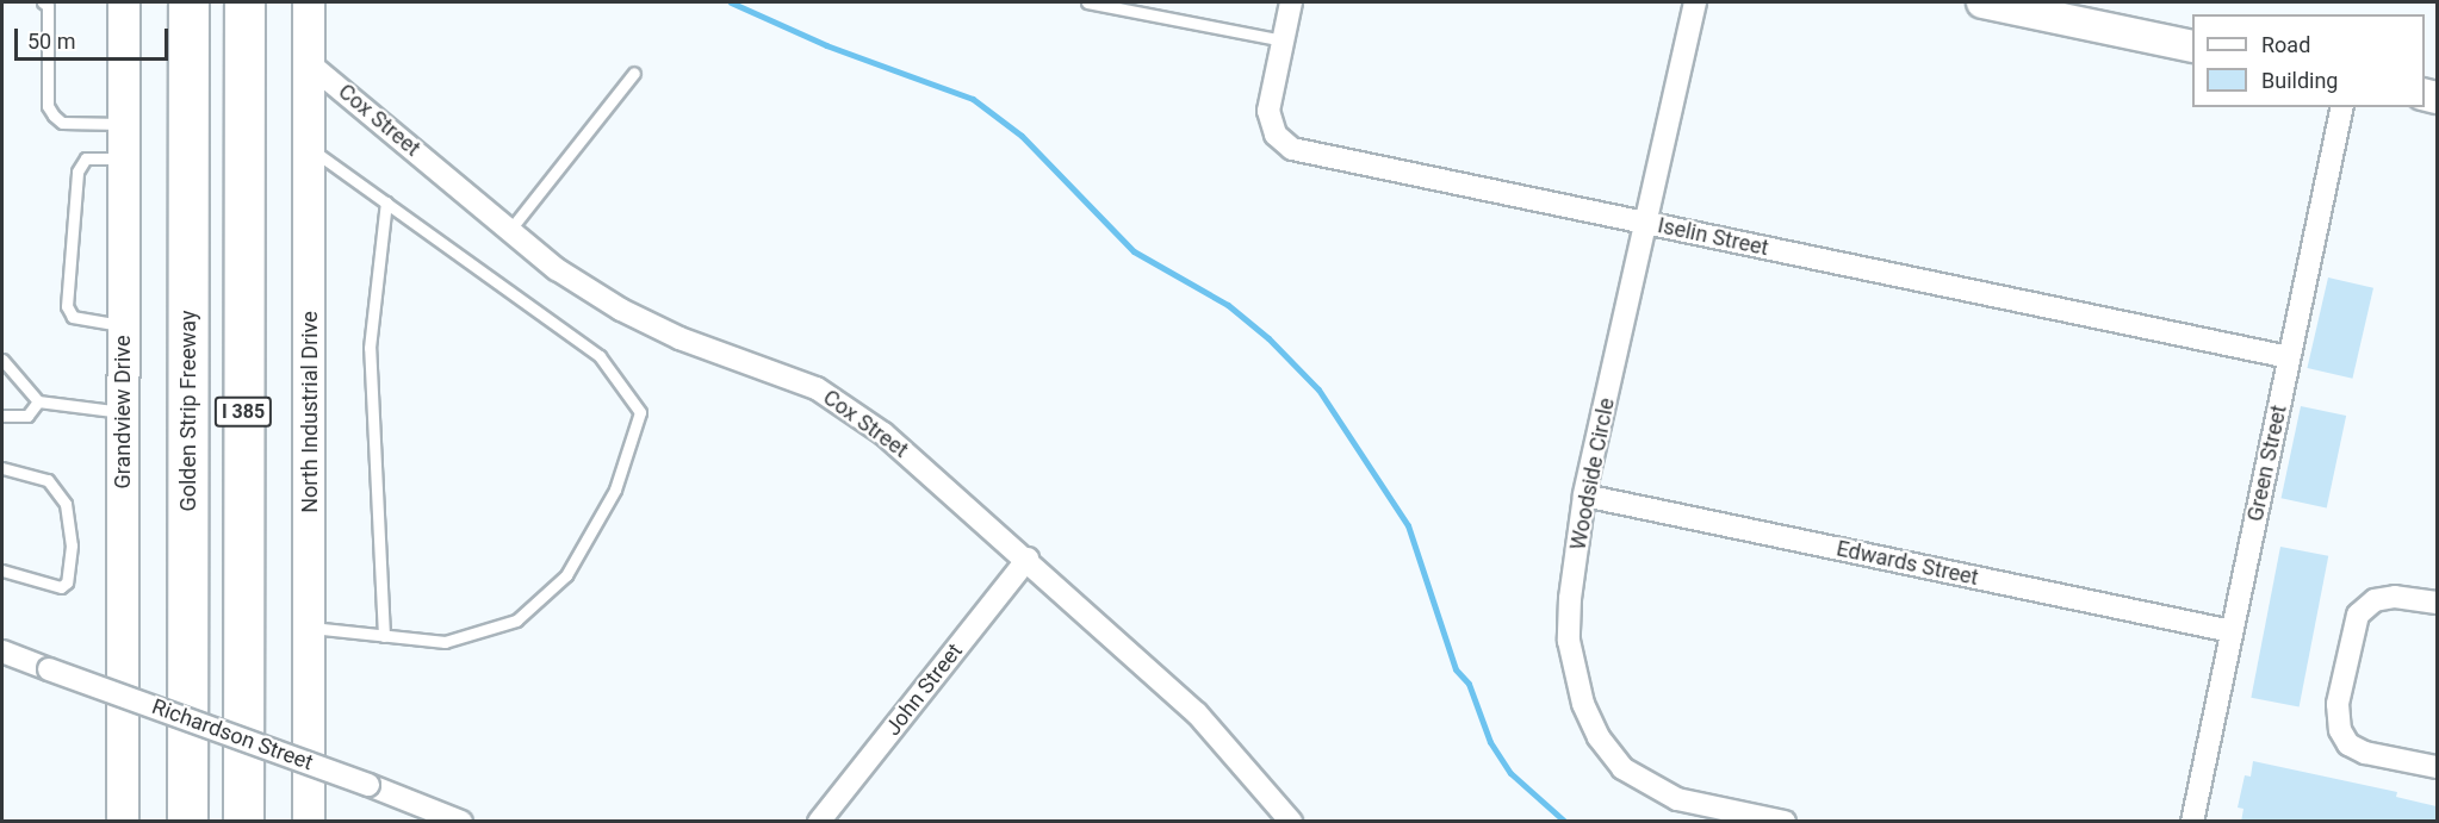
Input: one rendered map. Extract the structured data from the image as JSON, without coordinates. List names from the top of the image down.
{
  "streets": {
    "highway": ["Golden Strip Freeway", "I 385"],
    "street": [
      "Cox Street",
      "Iselin Street",
      "Grandview Drive",
      "North Industrial Drive",
      "Green Street",
      "Woodside Circle",
      "Edwards Street",
      "John Street",
      "Richardson Street"
    ]
  },
  "crossings": [
    ["Cox Street", "North Industrial Drive"],
    ["Cox Street", "John Street"],
    ["Iselin Street", "Green Street"],
    ["Iselin Street", "Woodside Circle"],
    ["Green Street", "Edwards Street"],
    ["Woodside Circle", "Edwards Street"]
  ],
  "legend": ["Road", "Building"],
  "scale_bar": "50 m"
}
